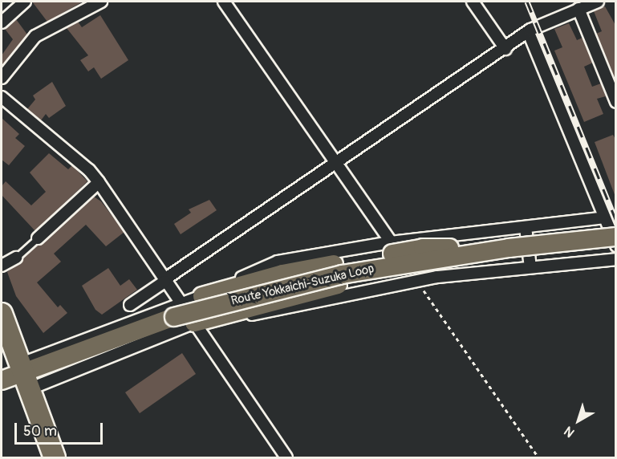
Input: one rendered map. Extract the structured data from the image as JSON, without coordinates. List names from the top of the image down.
{
  "streets": {
    "main road": ["Route Yokkaichi-Suzuka Loop"]
  },
  "scale_bar": "50 m",
  "north": "bottom left"
}
